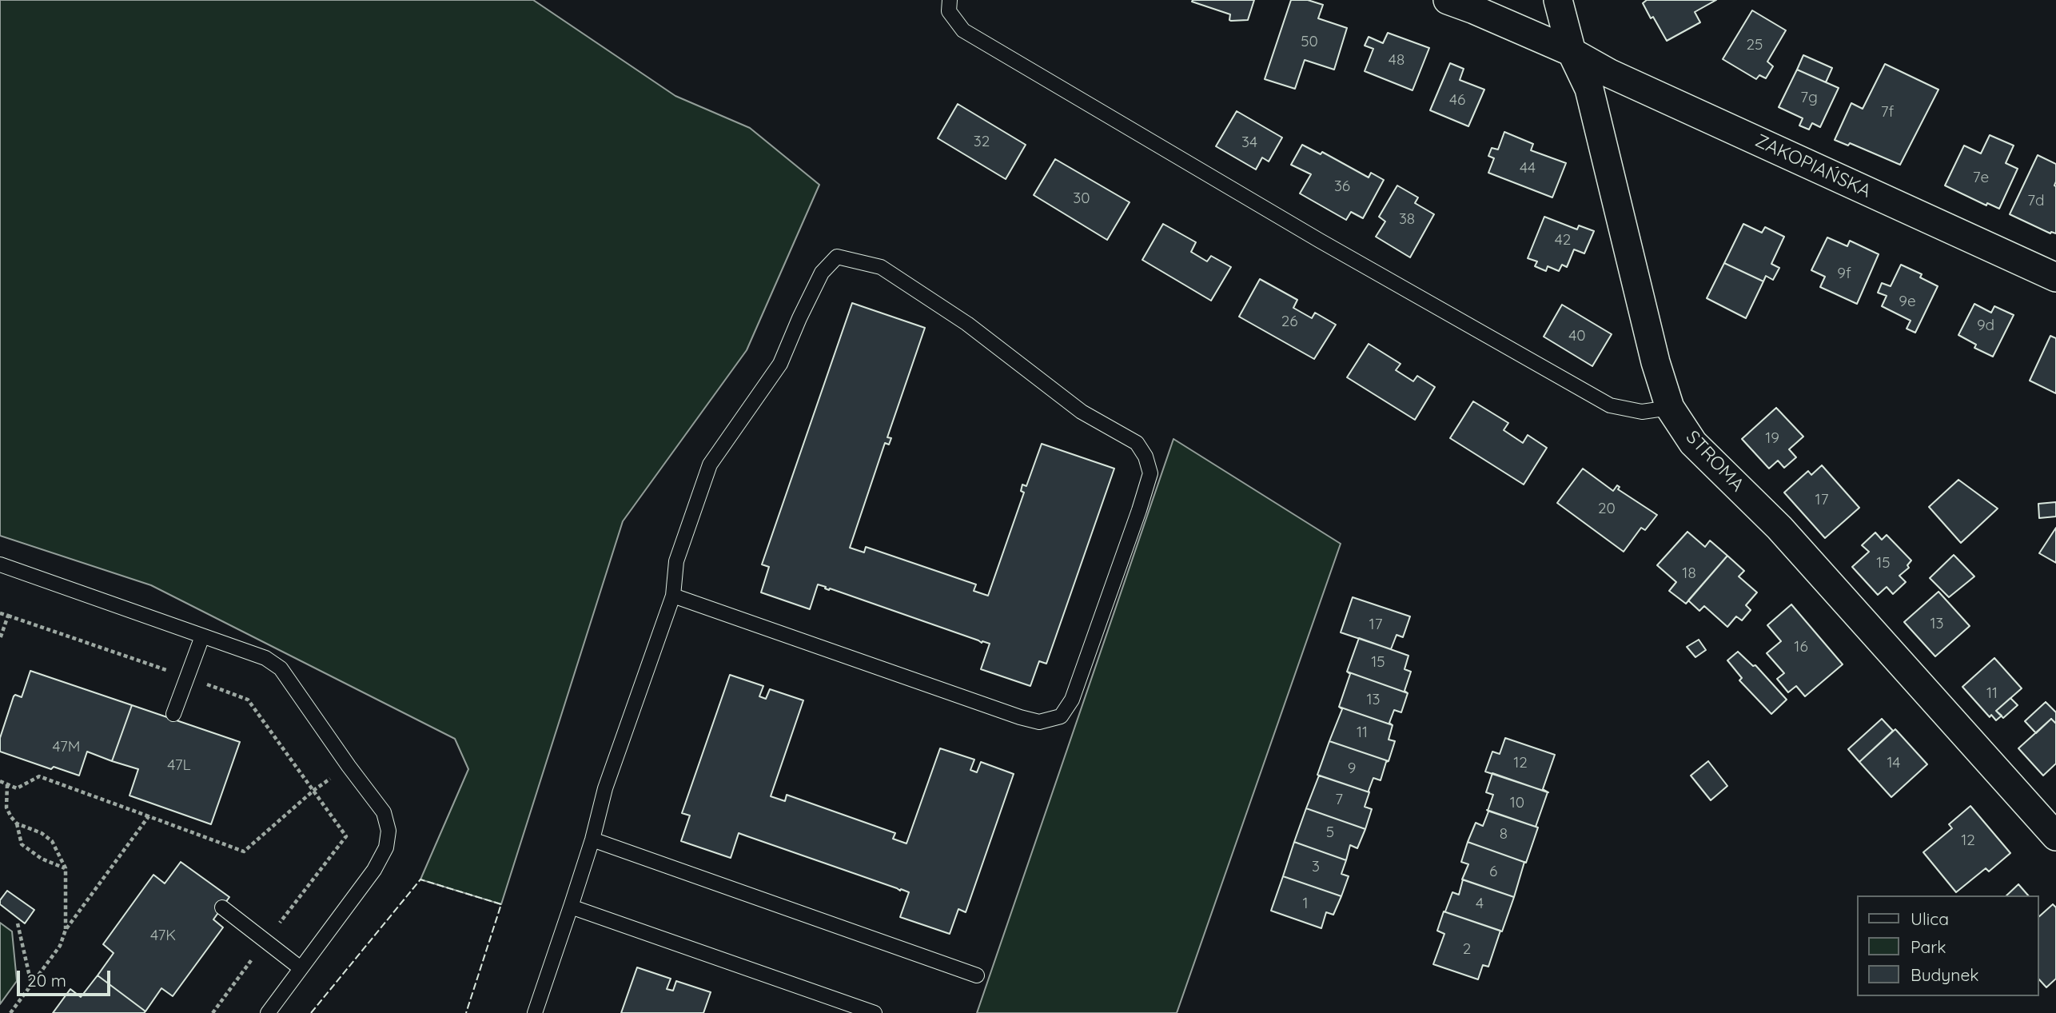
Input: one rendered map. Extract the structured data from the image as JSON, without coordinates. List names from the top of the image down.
{
  "streets": {
    "street": ["ZAKOPIAŃSKA", "STROMA"]
  },
  "crossings": [
    ["ZAKOPIAŃSKA", "STROMA"]
  ],
  "house_numbers": [
    "50",
    "25",
    "48",
    "7g",
    "46",
    "7f",
    "32",
    "34",
    "44",
    "7e",
    "36",
    "30",
    "7d",
    "38",
    "42",
    "9f",
    "9e",
    "26",
    "9d",
    "40",
    "19",
    "17",
    "20",
    "15",
    "18",
    "13",
    "17",
    "16",
    "15",
    "11",
    "13",
    "11",
    "47M",
    "12",
    "14",
    "47L",
    "9",
    "7",
    "10",
    "5",
    "8",
    "12",
    "3",
    "6",
    "1",
    "4",
    "47K",
    "2"
  ],
  "legend": ["Ulica", "Park", "Budynek"],
  "scale_bar": "20 m"
}
